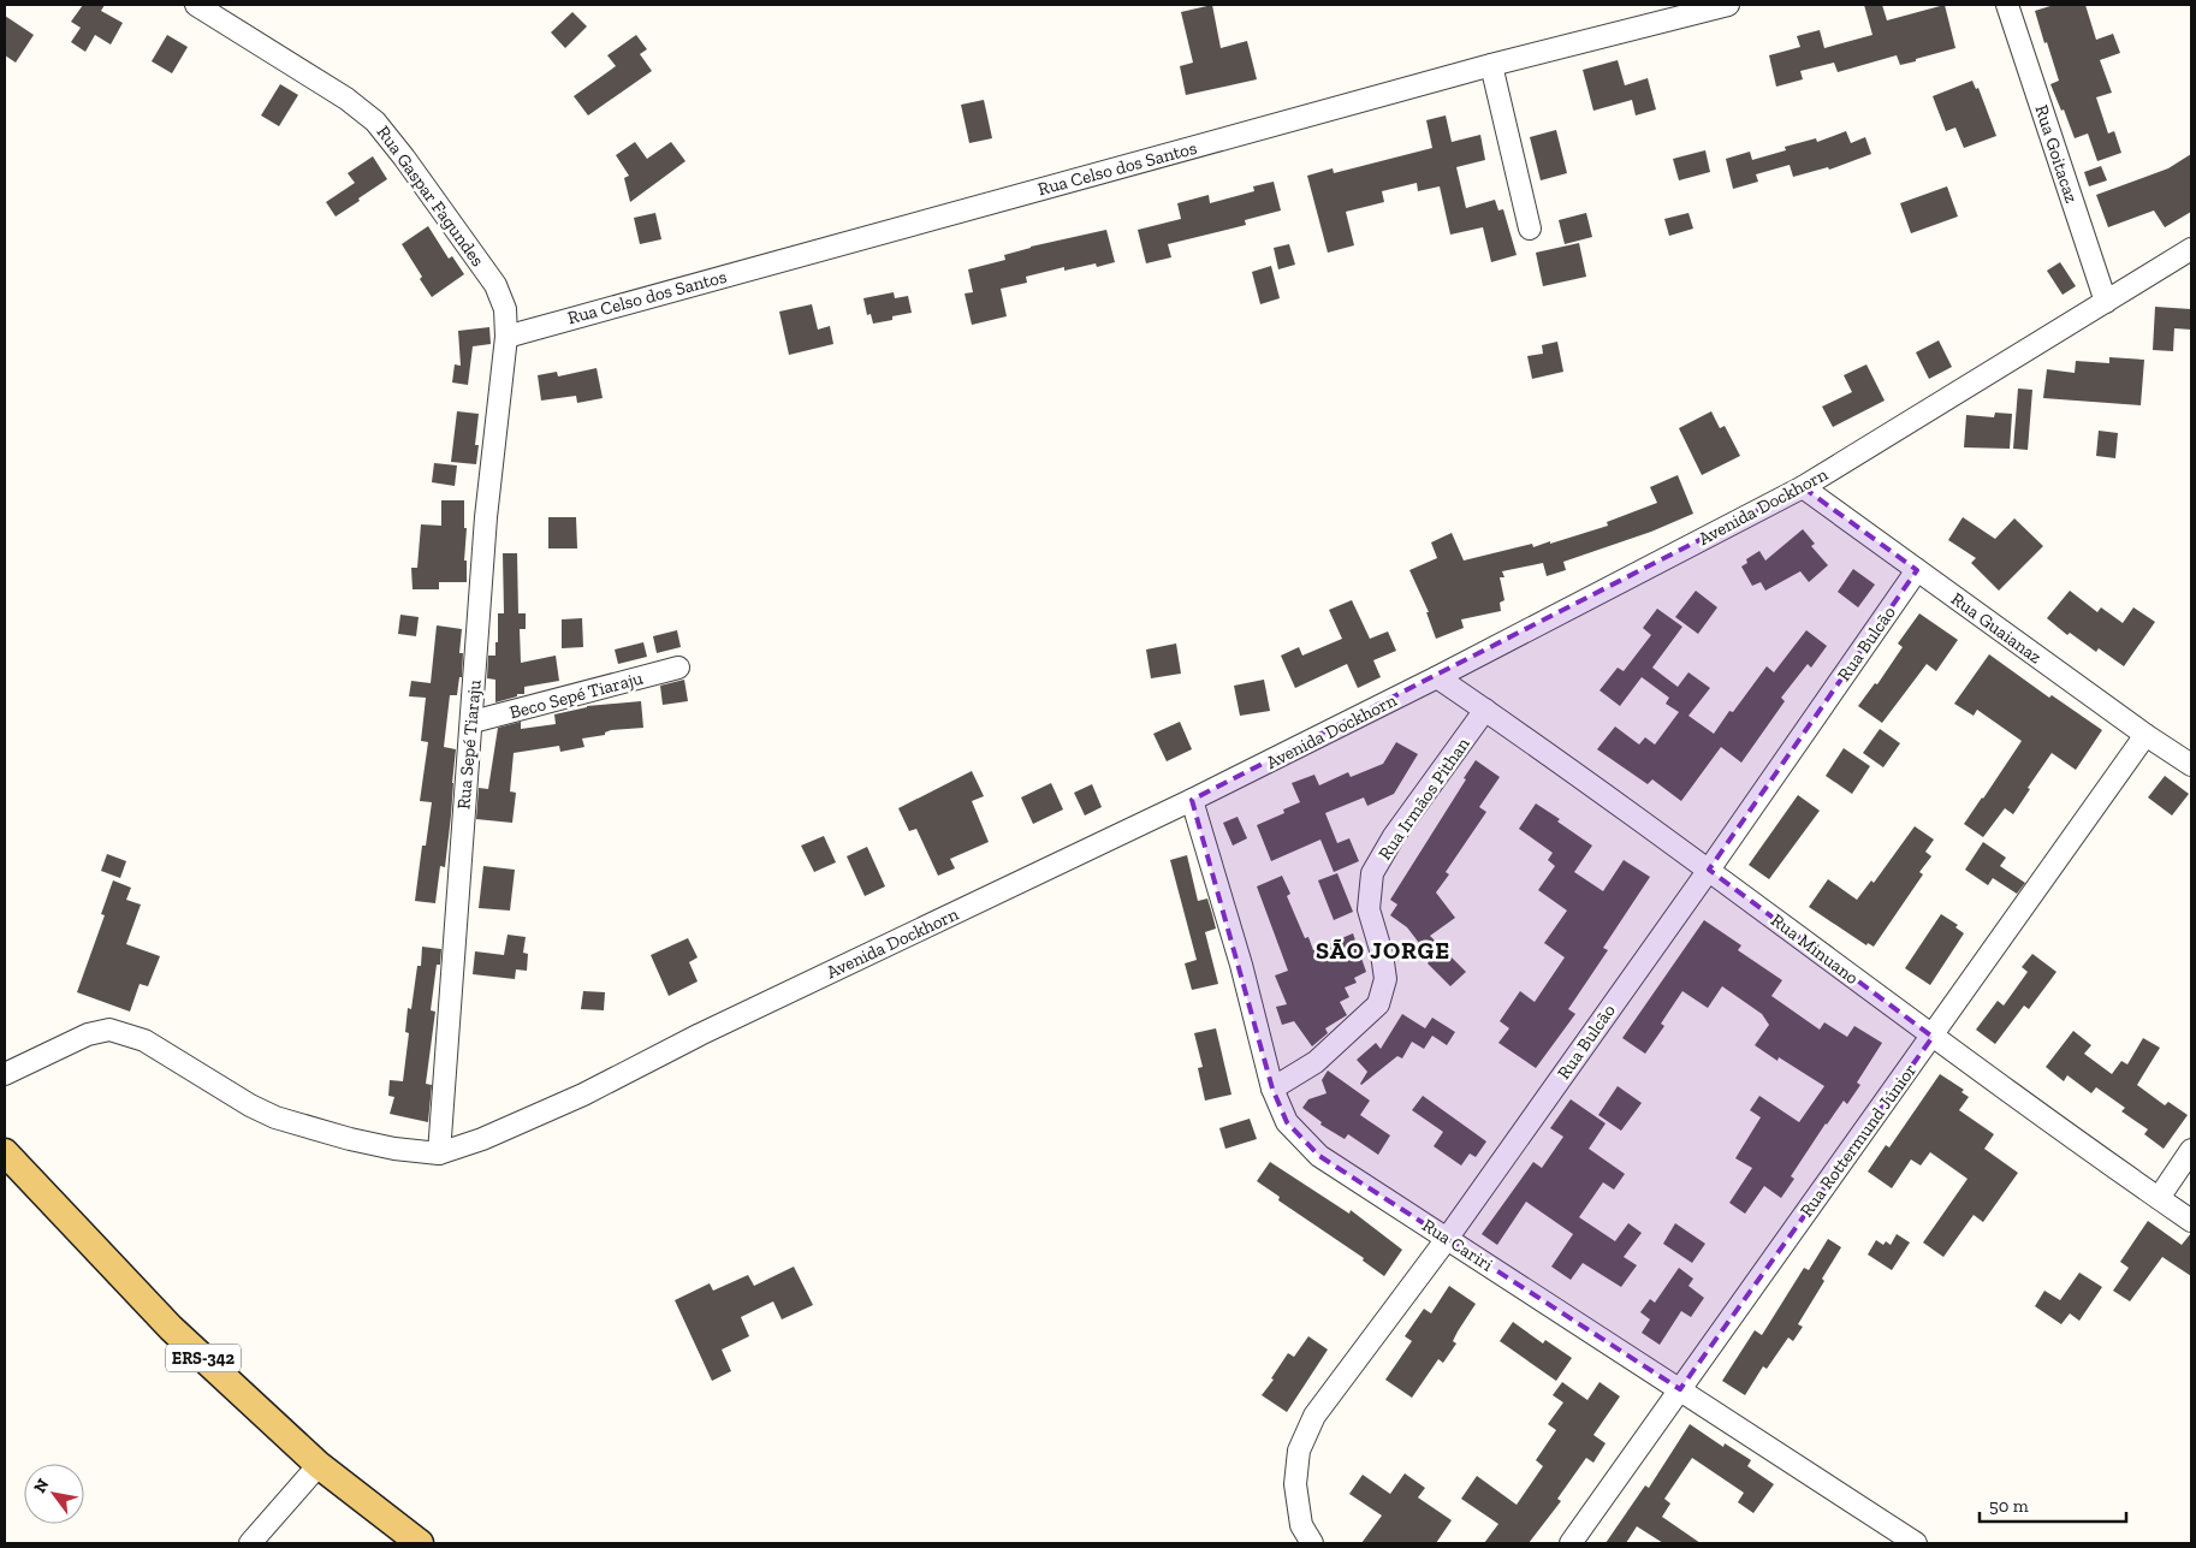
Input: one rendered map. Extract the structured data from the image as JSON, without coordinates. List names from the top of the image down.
{
  "streets": {
    "main road": ["ERS-342"],
    "street": [
      "Rua Goitacaz",
      "Rua Celso dos Santos",
      "Rua Gaspar Fagundes",
      "Avenida Dockhorn",
      "Rua Guaianaz",
      "Rua Bulcão",
      "Beco Sepé Tiaraju",
      "Rua Sepé Tiaraju",
      "Rua Irmãos Pithan",
      "Rua Minuano",
      "Rua Rottermund Júnior",
      "Rua Cariri"
    ]
  },
  "crossings": [
    ["Rua Goitacaz", "Avenida Dockhorn"],
    ["Rua Celso dos Santos", "Rua Gaspar Fagundes"],
    ["Rua Celso dos Santos", "Rua Sepé Tiaraju"],
    ["Rua Gaspar Fagundes", "Rua Sepé Tiaraju"],
    ["Avenida Dockhorn", "Rua Guaianaz"],
    ["Avenida Dockhorn", "Rua Sepé Tiaraju"],
    ["Avenida Dockhorn", "Rua Minuano"],
    ["Avenida Dockhorn", "Rua Cariri"],
    ["Rua Guaianaz", "Rua Bulcão"],
    ["Rua Guaianaz", "Rua Rottermund Júnior"],
    ["Rua Bulcão", "Rua Minuano"],
    ["Rua Bulcão", "Rua Cariri"],
    ["Beco Sepé Tiaraju", "Rua Sepé Tiaraju"],
    ["Rua Irmãos Pithan", "Rua Minuano"],
    ["Rua Irmãos Pithan", "Rua Cariri"],
    ["Rua Minuano", "Rua Rottermund Júnior"],
    ["Rua Rottermund Júnior", "Rua Cariri"]
  ],
  "districts": ["SÃO JORGE"],
  "scale_bar": "50 m",
  "north": "top left"
}
